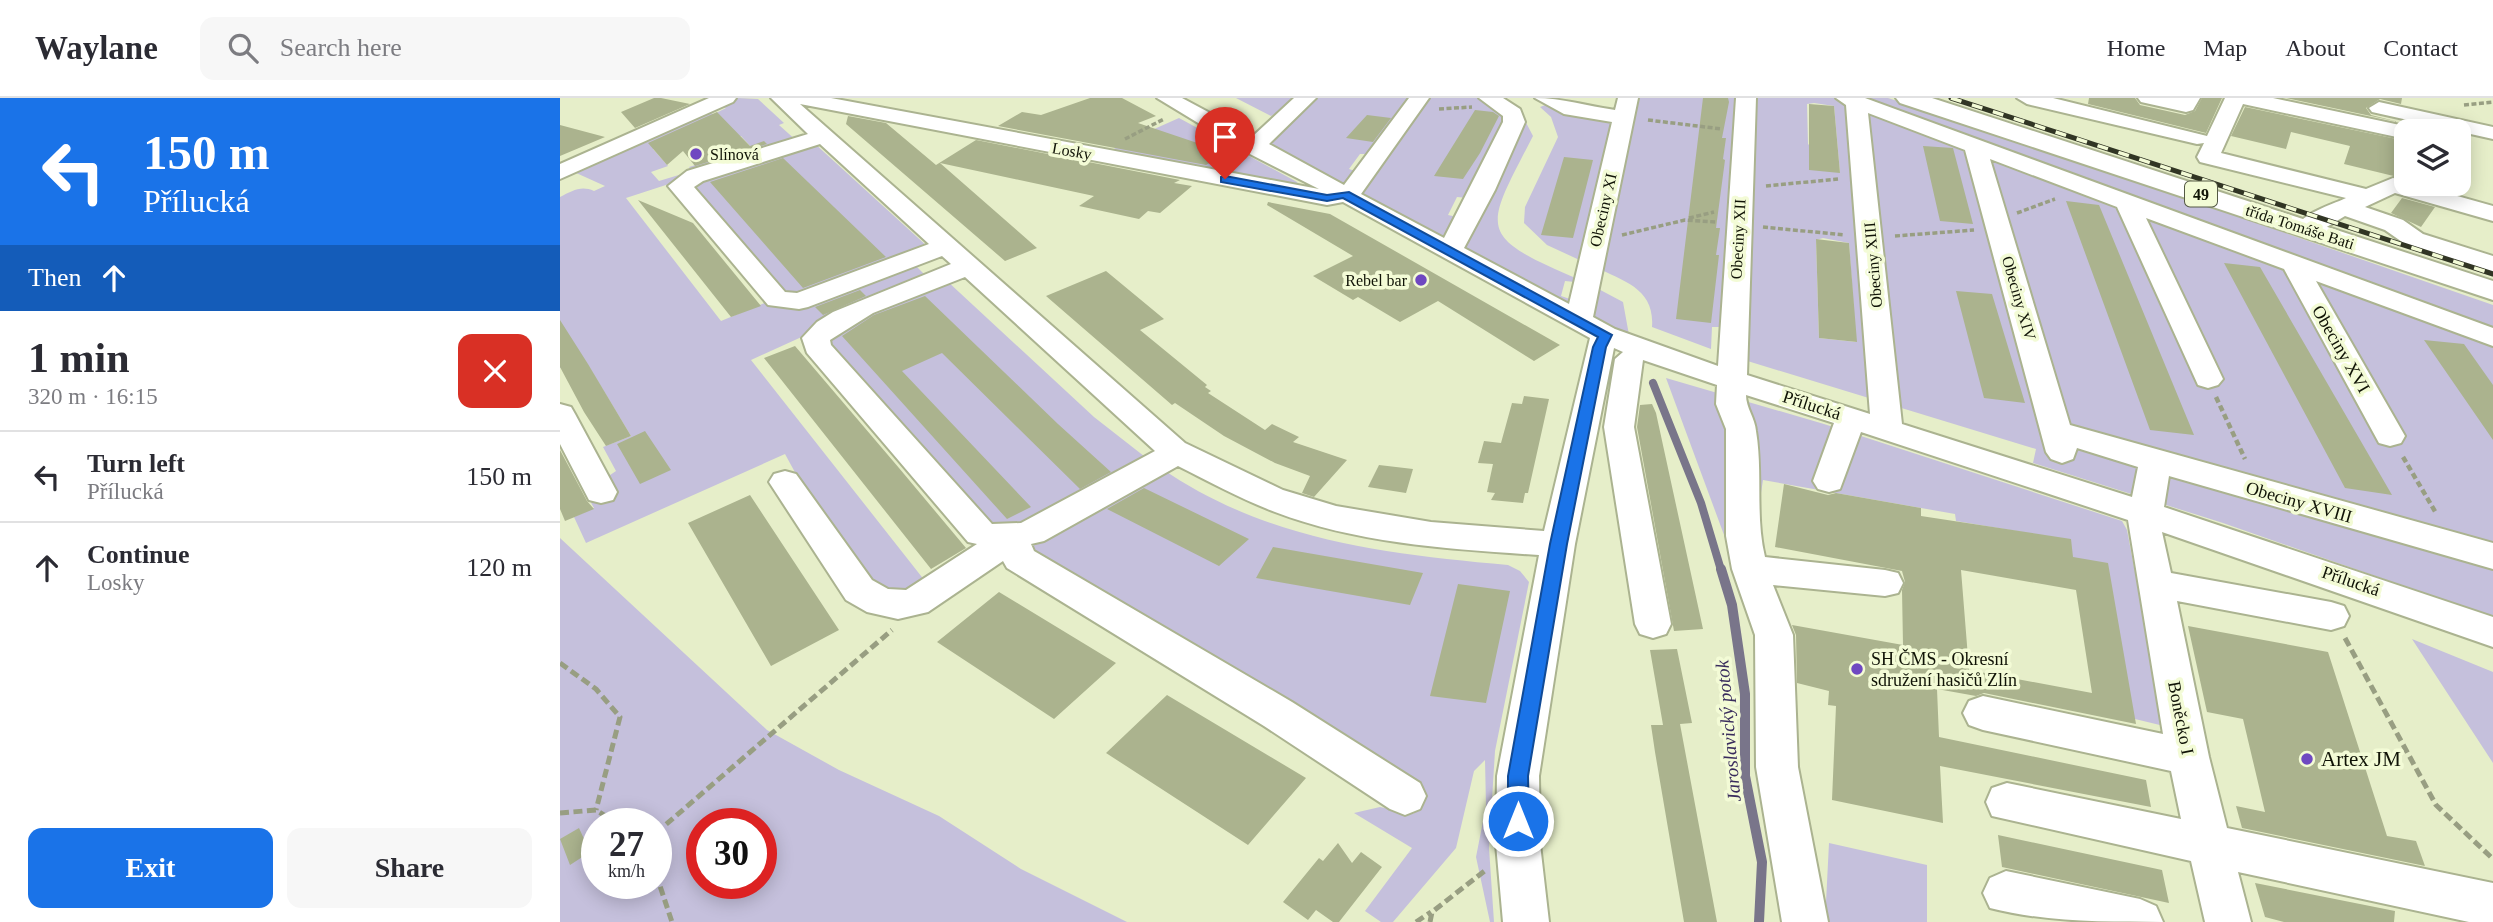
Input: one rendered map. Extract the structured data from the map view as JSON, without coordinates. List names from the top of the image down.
{
  "streets": {
    "main road": ["49", "třída Tomáše Bati"],
    "street": [
      "Losky",
      "Obeciny XI",
      "Obeciny XII",
      "Obeciny XIII",
      "Obeciny XIV",
      "Obeciny XVI",
      "Přílucká",
      "Obeciny XVIII",
      "Boněcko I"
    ]
  },
  "crossings": [
    ["Losky", "Přílucká"],
    ["Obeciny XI", "Přílucká"],
    ["Obeciny XII", "Přílucká"],
    ["Obeciny XIII", "Přílucká"],
    ["Obeciny XIV", "Obeciny XVIII"],
    ["Přílucká", "Boněcko I"]
  ],
  "water": ["Jaroslavický potok"],
  "places": [
    "Slínová",
    "Rebel bar",
    "SH ČMS - Okresní sdružení hasičů Zlín",
    "Artex JM"
  ],
  "page": {
    "header": "Waylane",
    "search": "Search here",
    "nav": [
      "Home",
      "Map",
      "About",
      "Contact"
    ],
    "turn": ["150 m", "Přílucká"],
    "then": "Then",
    "heading": ["1 min", "320 m · 16:15"],
    "list": [
      {
        "name": "Turn left",
        "note": "Přílucká",
        "value": "150 m"
      },
      {
        "name": "Continue",
        "note": "Losky",
        "value": "120 m"
      }
    ],
    "speed": "27 km/h",
    "limit": "30",
    "buttons": ["Exit", "Share"]
  }
}
